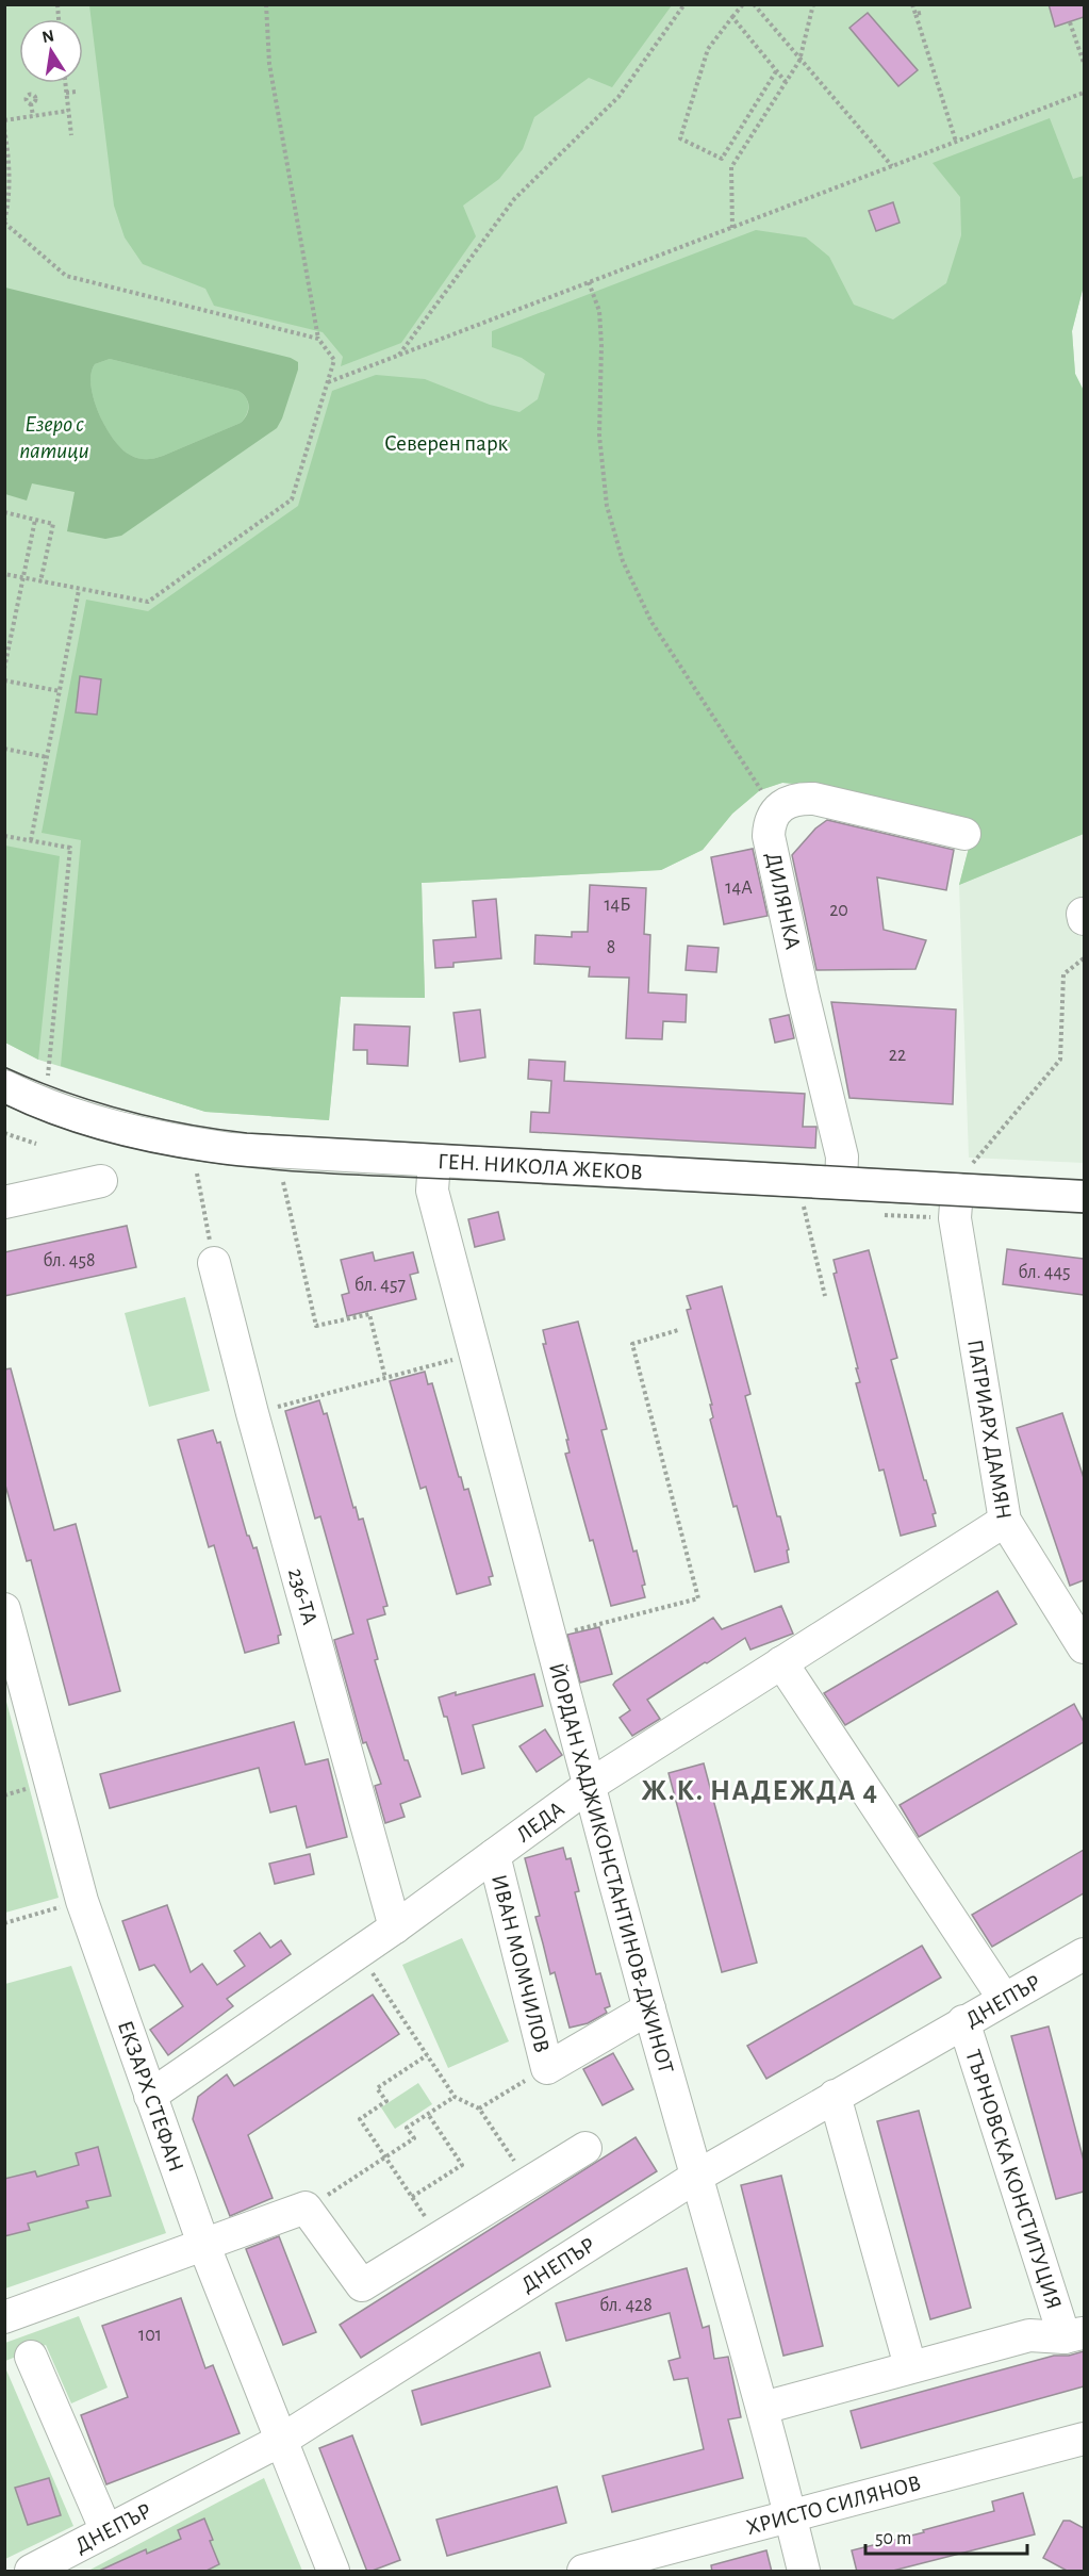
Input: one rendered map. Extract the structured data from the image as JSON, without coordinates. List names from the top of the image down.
{
  "streets": {
    "street": [
      "ДИЛЯНКА",
      "ГЕН. НИКОЛА ЖЕКОВ",
      "ПАТРИАРХ ДАМЯН",
      "236-ТА",
      "ЛЕДА",
      "ЙОРДАН ХАДЖИКОНСТАНТИНОВ-ДЖИНОТ",
      "ИВАН МОМЧИЛОВ",
      "ДНЕПЪР",
      "ЕКЗАРХ СТЕФАН",
      "ТЪРНОВСКА КОНСТИТУЦИЯ",
      "ХРИСТО СИЛЯНОВ"
    ]
  },
  "crossings": [
    ["ДИЛЯНКА", "ГЕН. НИКОЛА ЖЕКОВ"],
    ["ГЕН. НИКОЛА ЖЕКОВ", "ПАТРИАРХ ДАМЯН"],
    ["ГЕН. НИКОЛА ЖЕКОВ", "ЙОРДАН ХАДЖИКОНСТАНТИНОВ-ДЖИНОТ"],
    ["ПАТРИАРХ ДАМЯН", "ЛЕДА"],
    ["236-ТА", "ЛЕДА"],
    ["ЛЕДА", "ЙОРДАН ХАДЖИКОНСТАНТИНОВ-ДЖИНОТ"],
    ["ЛЕДА", "ИВАН МОМЧИЛОВ"],
    ["ЛЕДА", "ЕКЗАРХ СТЕФАН"],
    ["ЙОРДАН ХАДЖИКОНСТАНТИНОВ-ДЖИНОТ", "ИВАН МОМЧИЛОВ"],
    ["ЙОРДАН ХАДЖИКОНСТАНТИНОВ-ДЖИНОТ", "ДНЕПЪР"],
    ["ЙОРДАН ХАДЖИКОНСТАНТИНОВ-ДЖИНОТ", "ХРИСТО СИЛЯНОВ"],
    ["ДНЕПЪР", "ЕКЗАРХ СТЕФАН"],
    ["ДНЕПЪР", "ТЪРНОВСКА КОНСТИТУЦИЯ"]
  ],
  "districts": ["Ж.К. НАДЕЖДА 4"],
  "water": ["Езеро с патици"],
  "parks": ["Северен парк"],
  "house_numbers": [
    "14А",
    "14Б",
    "20",
    "8",
    "22",
    "бл. 458",
    "бл. 445",
    "бл. 457",
    "бл. 428",
    "101"
  ],
  "scale_bar": "50 m",
  "north": "top"
}
